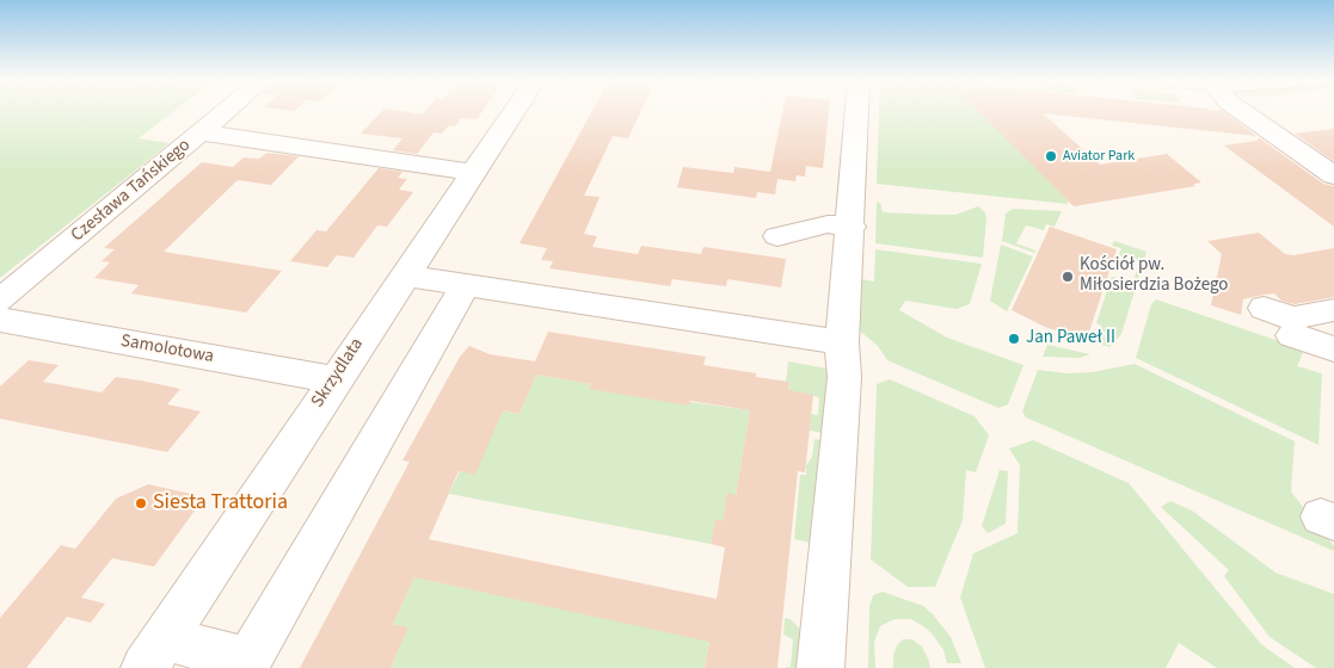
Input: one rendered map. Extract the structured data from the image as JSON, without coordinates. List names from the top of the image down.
{
  "streets": {
    "street": ["Czesława Tańskiego", "Samolotowa", "Skrzydlata"]
  },
  "crossings": [
    ["Samolotowa", "Skrzydlata"]
  ],
  "places": [
    "Aviator Park",
    "Kościół pw. Miłosierdzia Bożego",
    "Jan Paweł II",
    "Siesta Trattoria"
  ]
}
